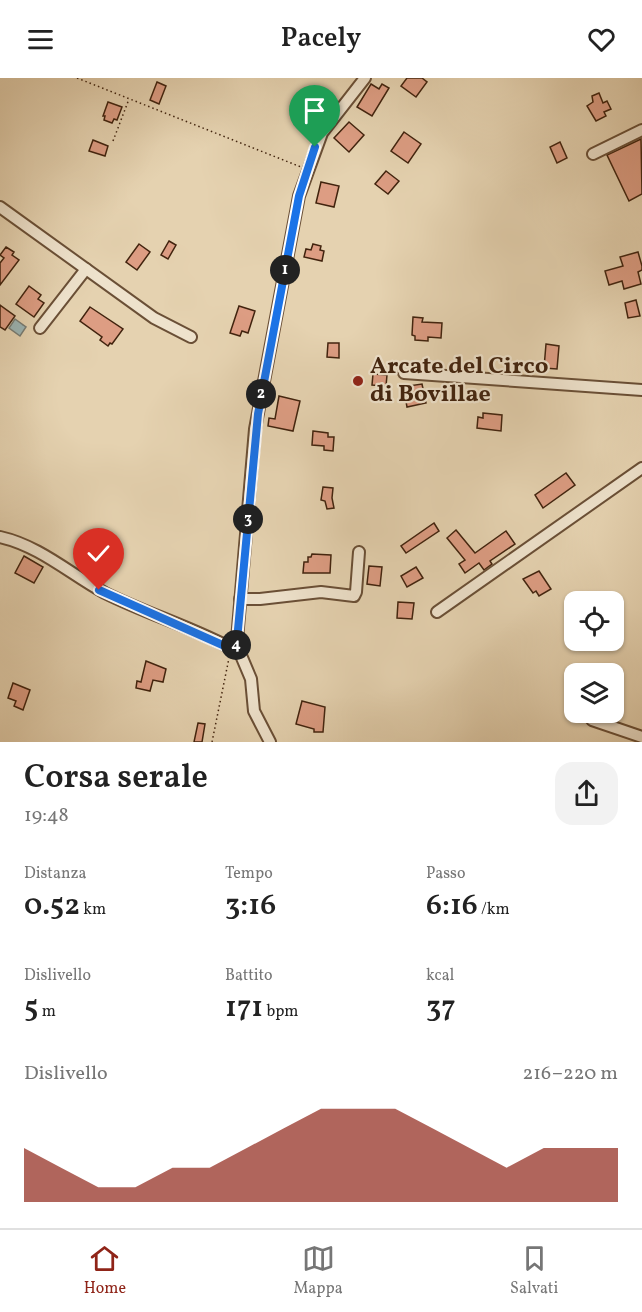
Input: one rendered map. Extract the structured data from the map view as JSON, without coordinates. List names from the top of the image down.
{
  "places": ["Arcate del Circo di Bovillae"],
  "page": {
    "header": "Pacely",
    "pins": [
      "1",
      "2",
      "3",
      "4"
    ],
    "heading": ["Corsa serale", "19:48"],
    "stats": [
      ["Distanza", "0.52 km"],
      ["Tempo", "3:16"],
      ["Passo", "6:16 /km"],
      ["Dislivello", "5 m"],
      ["Battito", "171 bpm"],
      ["kcal", "37"]
    ],
    "chart": ["Dislivello", "216–220 m"],
    "tabs": ["Home", "Mappa", "Salvati"]
  }
}
